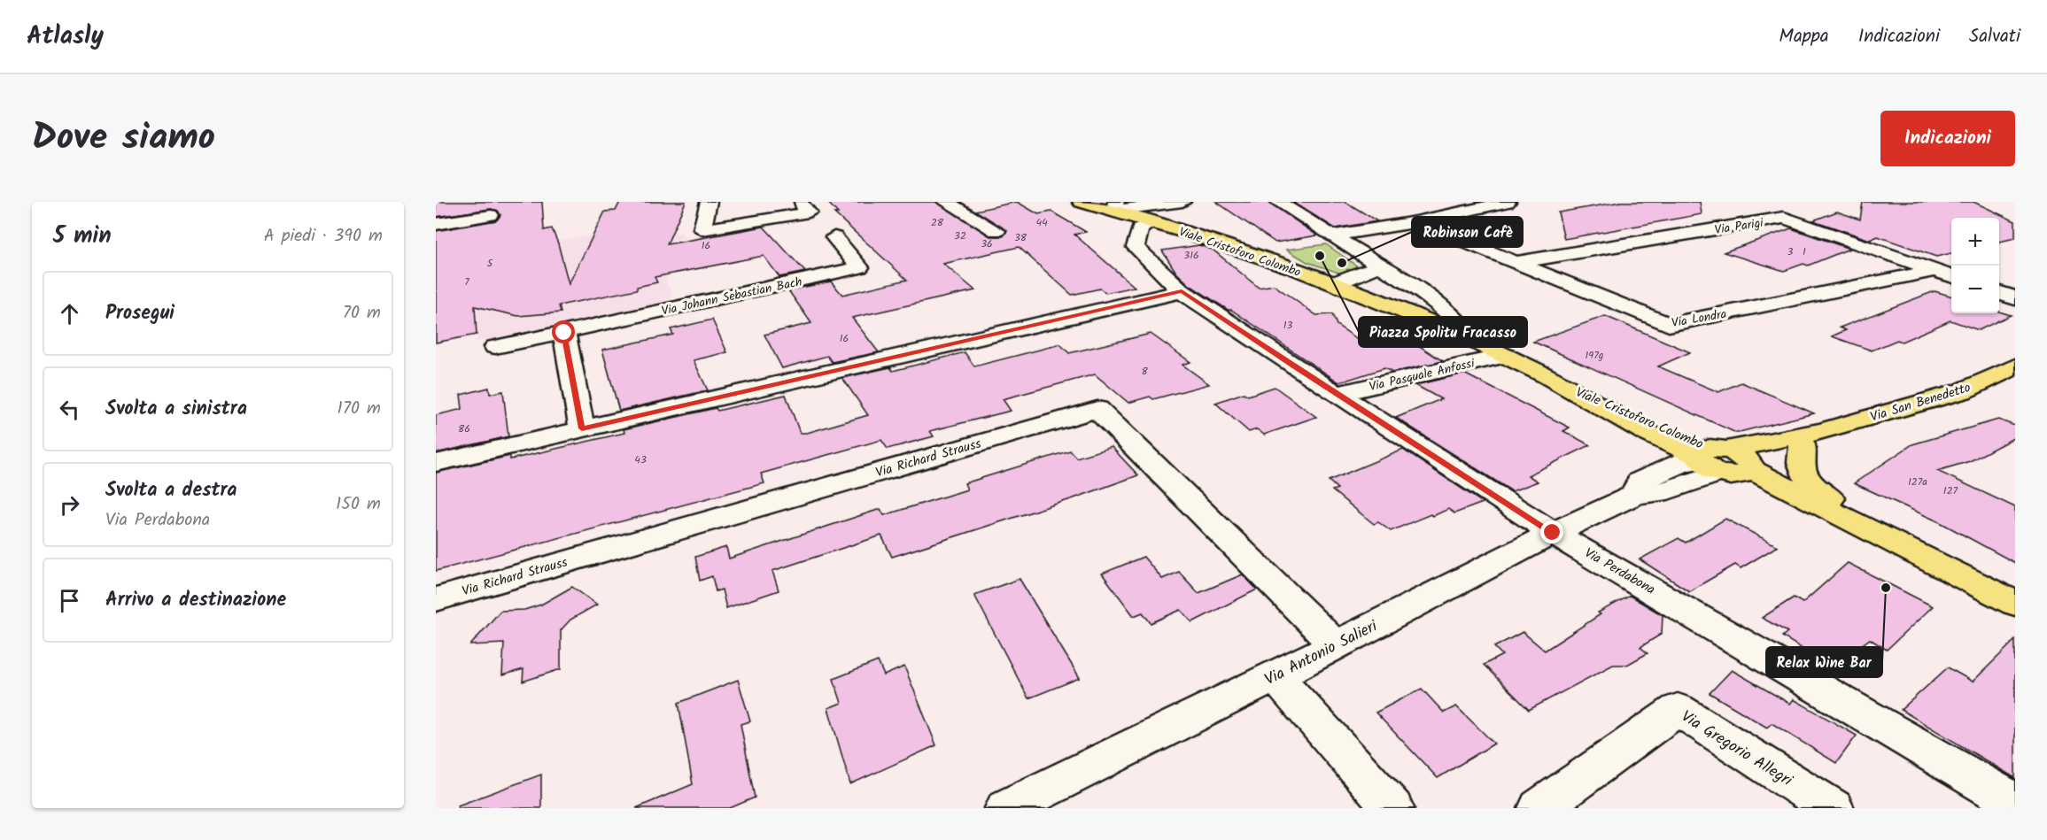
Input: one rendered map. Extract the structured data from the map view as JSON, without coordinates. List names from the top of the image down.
{
  "streets": {
    "main road": ["Viale Cristoforo Colombo", "Via San Benedetto"],
    "street": [
      "Via Parigi",
      "Via Johann Sebastian Bach",
      "Via Londra",
      "Via Pasquale Anfossi",
      "Via Richard Strauss",
      "Via Perdabona",
      "Via Antonio Salieri",
      "Via Gregorio Allegri"
    ]
  },
  "crossings": [
    ["Via Parigi", "Via Londra"],
    ["Viale Cristoforo Colombo", "Via Pasquale Anfossi"],
    ["Viale Cristoforo Colombo", "Via San Benedetto"],
    ["Viale Cristoforo Colombo", "Via Perdabona"],
    ["Viale Cristoforo Colombo", "Via Antonio Salieri"],
    ["Via Pasquale Anfossi", "Via Perdabona"],
    ["Via San Benedetto", "Via Antonio Salieri"],
    ["Via Richard Strauss", "Via Antonio Salieri"],
    ["Via Perdabona", "Via Antonio Salieri"]
  ],
  "places": ["Piazza Spolitu Fracasso", "Robinson Cafè", "Relax Wine Bar"],
  "house_numbers": [
    "28",
    "44",
    "32",
    "38",
    "36",
    "16",
    "3",
    "1",
    "316",
    "5",
    "7",
    "13",
    "16",
    "197g",
    "8",
    "86",
    "43",
    "127a",
    "127"
  ],
  "page": {
    "header": "Atlasly",
    "nav": ["Mappa", "Indicazioni", "Salvati"],
    "title": "Dove siamo",
    "buttons": "Indicazioni",
    "heading": ["5 min", "A piedi · 390 m"],
    "map_buttons": ["+", "−"],
    "list": [
      ["Prosegui", "70 m"],
      ["Svolta a sinistra", "170 m"],
      ["Svolta a destra", "Via Perdabona", "150 m"],
      "Arrivo a destinazione"
    ]
  }
}
